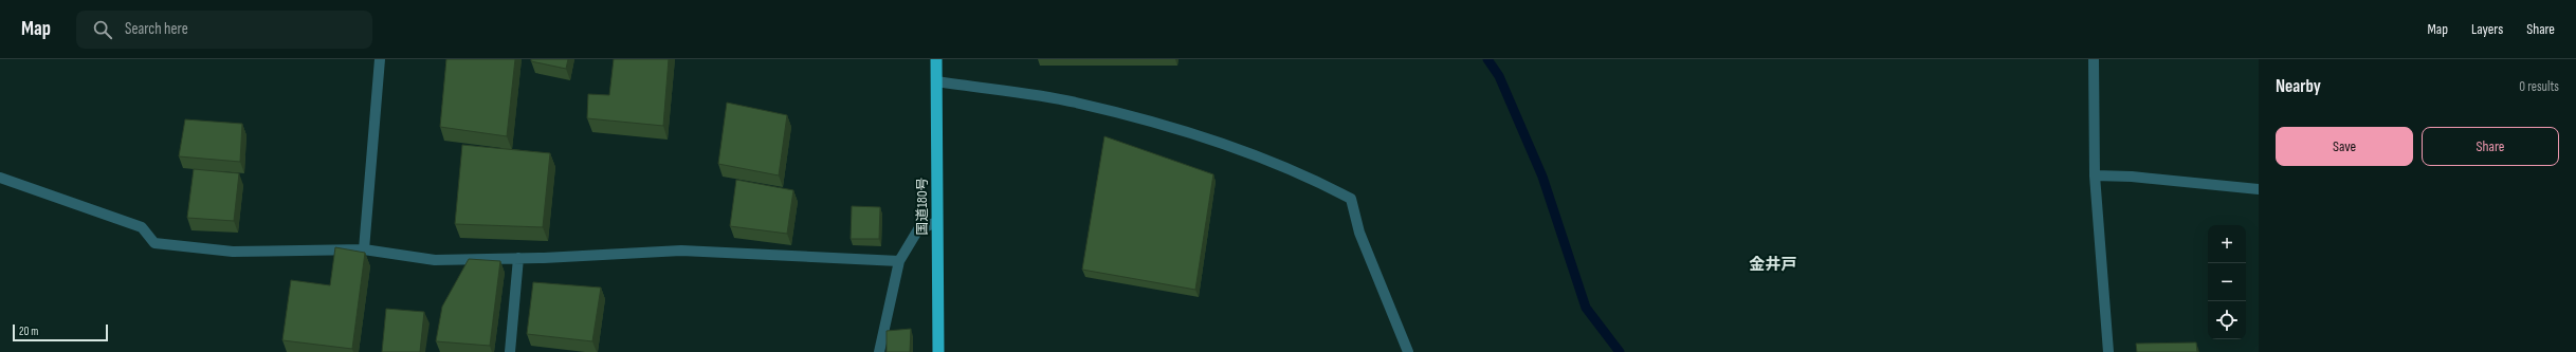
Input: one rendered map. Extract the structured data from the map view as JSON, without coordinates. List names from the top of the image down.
{
  "streets": {
    "highway": ["国道180号"]
  },
  "districts": ["金井戸"],
  "scale_bar": "20 m",
  "page": {
    "header": "Map",
    "search": "Search here",
    "nav": ["Map", "Layers", "Share"],
    "heading": ["Nearby", "0 results"],
    "buttons": ["Save", "Share"],
    "map_buttons": ["+", "−"],
    "scale": "20 m"
  }
}
